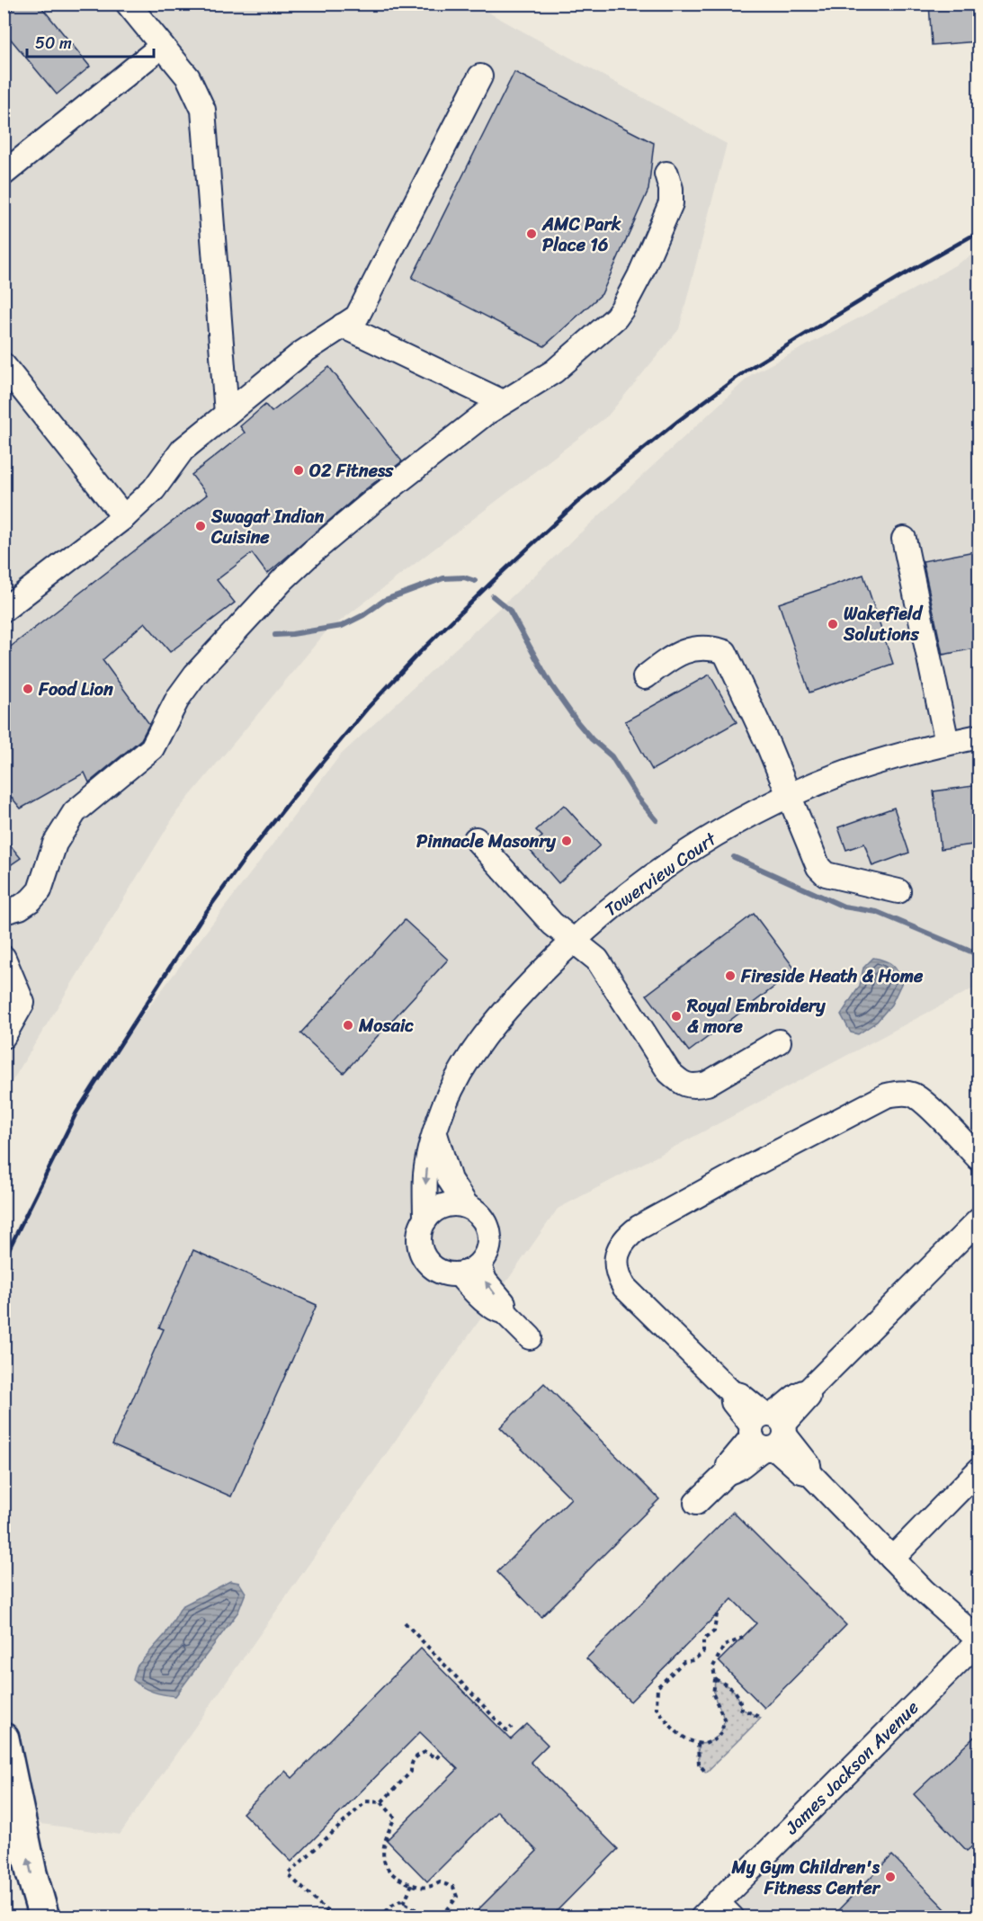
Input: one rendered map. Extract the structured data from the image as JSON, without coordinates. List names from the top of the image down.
{
  "streets": {
    "street": ["Towerview Court", "James Jackson Avenue"]
  },
  "places": [
    "AMC Park Place 16",
    "O2 Fitness",
    "Swagat Indian Cuisine",
    "Wakefield Solutions",
    "Food Lion",
    "Pinnacle Masonry",
    "Fireside Heath & Home",
    "Royal Embroidery & more",
    "Mosaic",
    "My Gym Children's Fitness Center"
  ],
  "scale_bar": "50 m"
}
